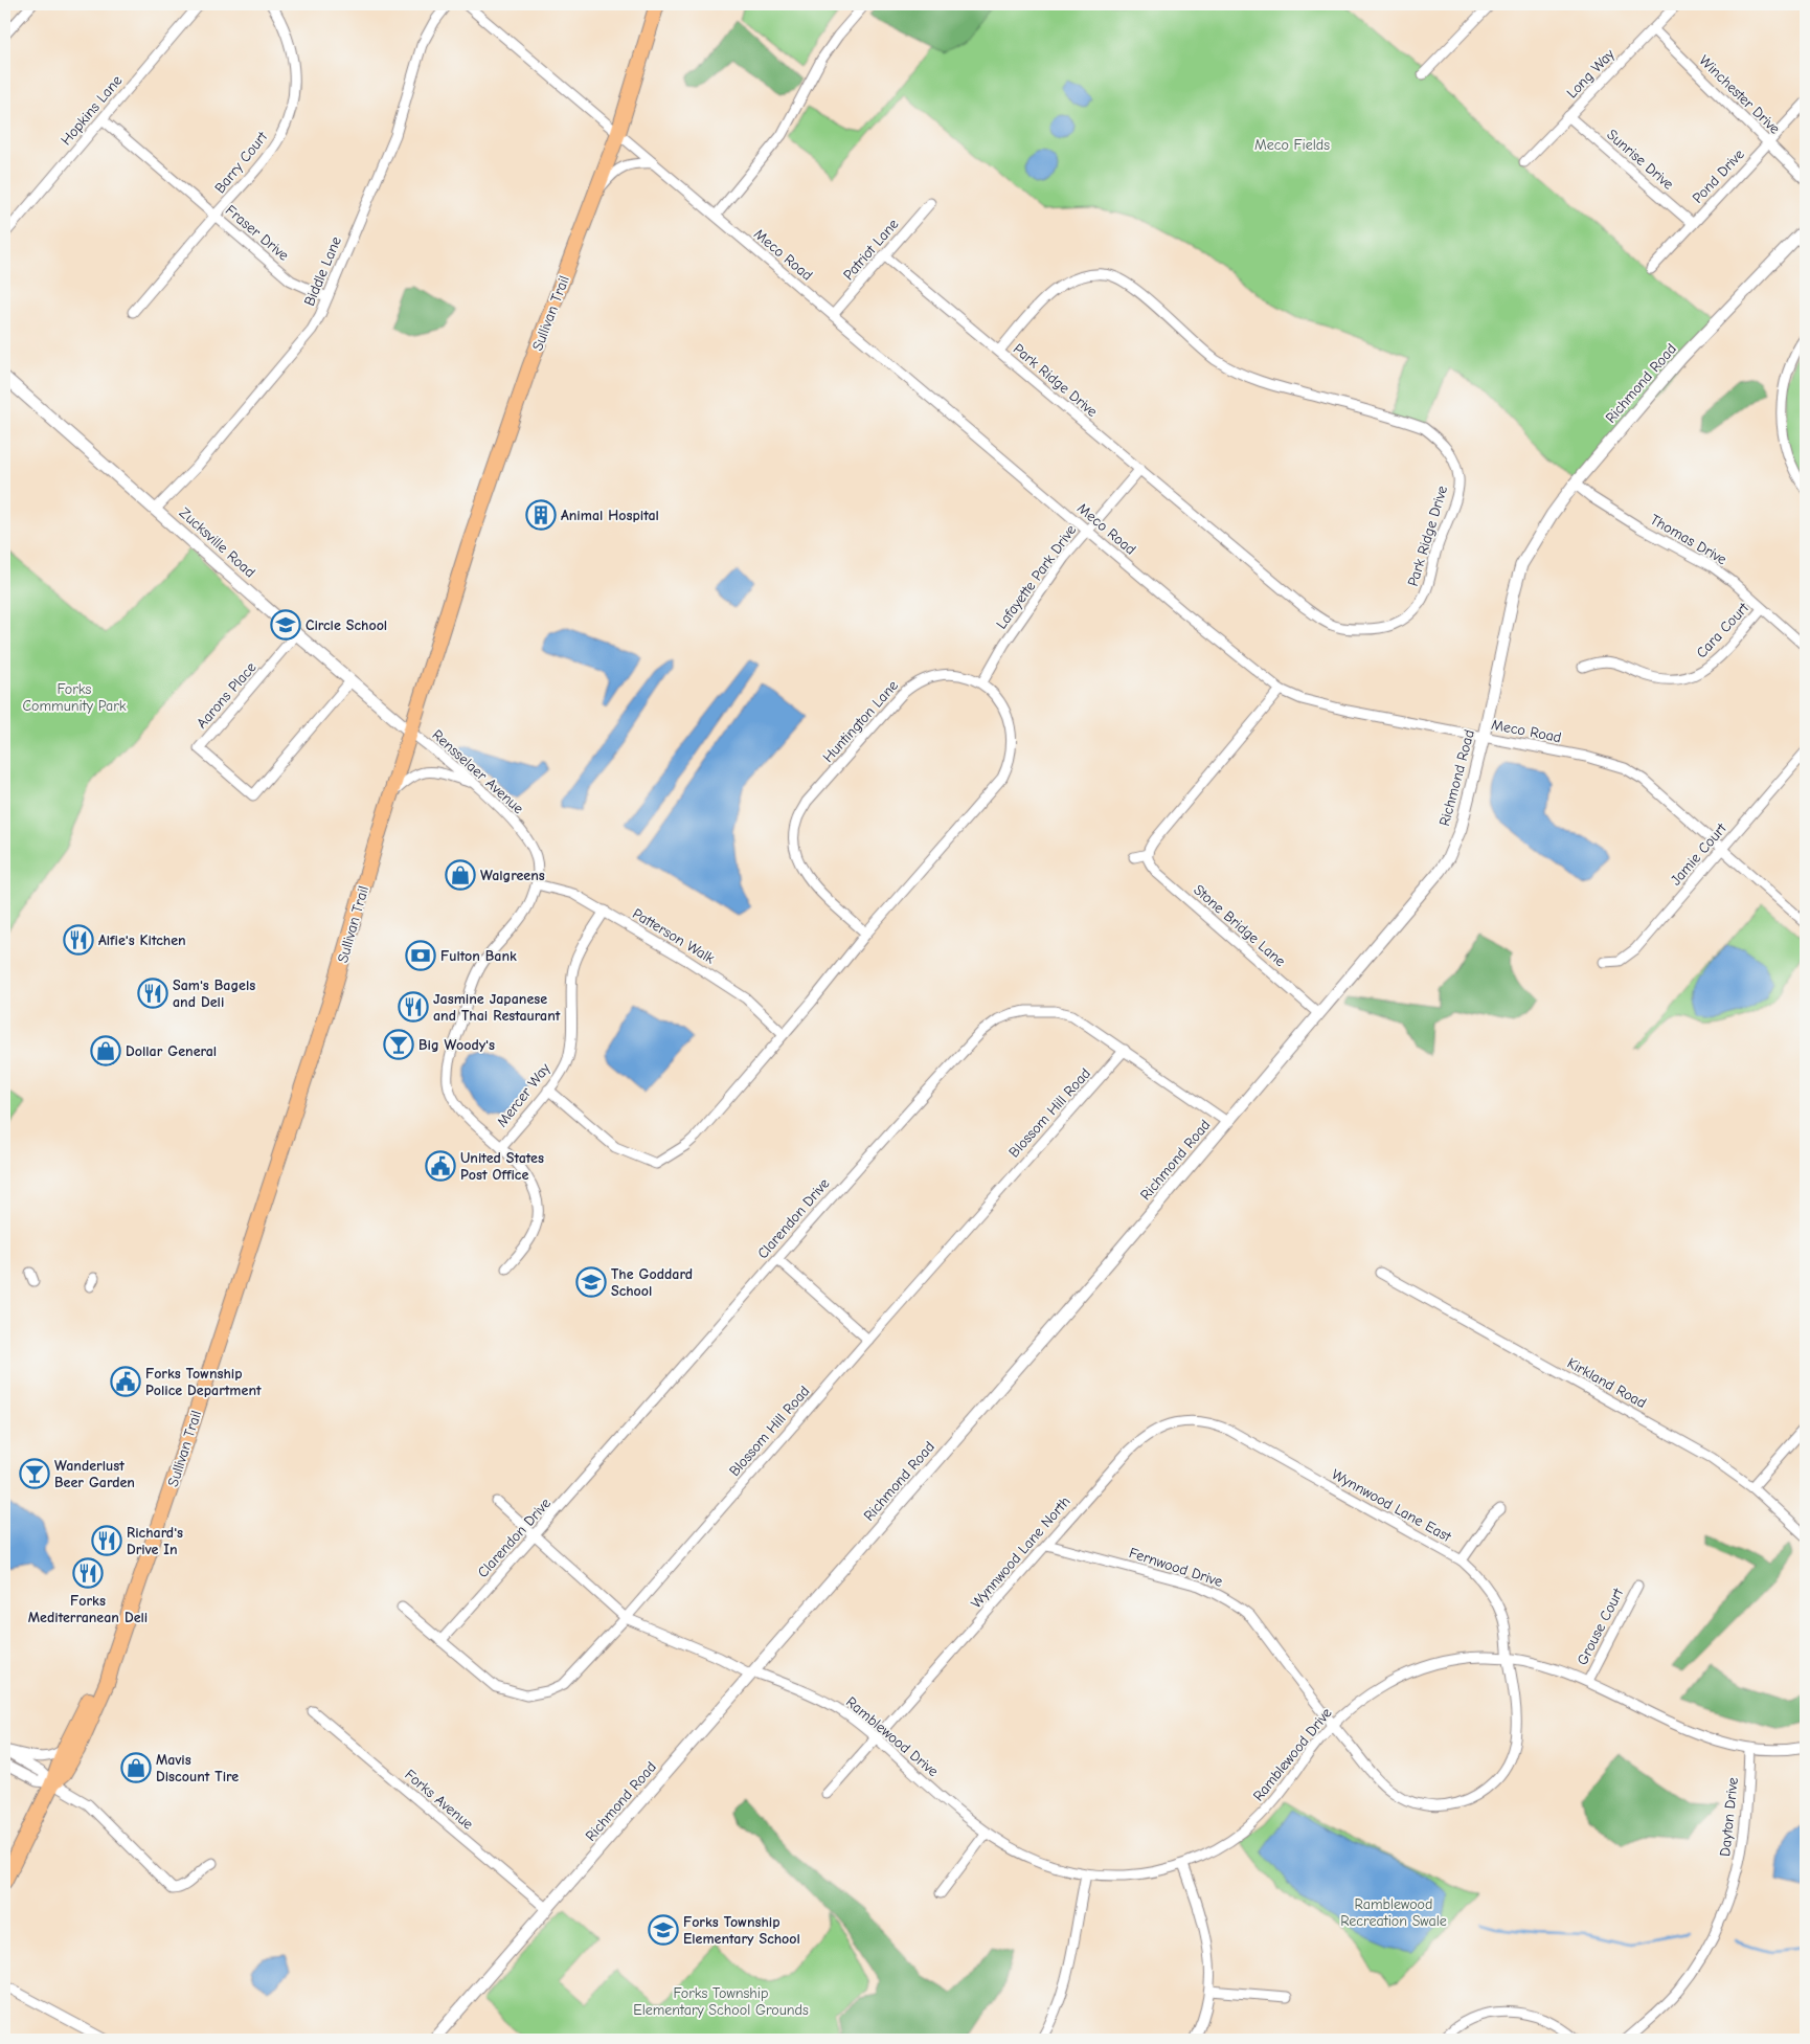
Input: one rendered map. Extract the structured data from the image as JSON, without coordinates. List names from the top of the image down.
{
  "streets": {
    "main road": ["Sullivan Trail"],
    "street": [
      "Long Way",
      "Winchester Drive",
      "Hopkins Lane",
      "Sunrise Drive",
      "Barry Court",
      "Pond Drive",
      "Fraser Drive",
      "Patriot Lane",
      "Meco Road",
      "Biddle Lane",
      "Park Ridge Drive",
      "Richmond Road",
      "Thomas Drive",
      "Zucksville Road",
      "Lafayette Park Drive",
      "Cara Court",
      "Aarons Place",
      "Huntington Lane",
      "Rensselaer Avenue",
      "Jamie Court",
      "Stone Bridge Lane",
      "Patterson Walk",
      "Mercer Way",
      "Blossom Hill Road",
      "Clarendon Drive",
      "Kirkland Road",
      "Wynnwood Lane East",
      "Wynnwood Lane North",
      "Fernwood Drive",
      "Grouse Court",
      "Ramblewood Drive",
      "Forks Avenue",
      "Dayton Drive"
    ]
  },
  "crossings": [
    ["Long Way", "Winchester Drive"],
    ["Long Way", "Sunrise Drive"],
    ["Winchester Drive", "Pond Drive"],
    ["Hopkins Lane", "Fraser Drive"],
    ["Sunrise Drive", "Pond Drive"],
    ["Barry Court", "Fraser Drive"],
    ["Fraser Drive", "Biddle Lane"],
    ["Patriot Lane", "Meco Road"],
    ["Patriot Lane", "Park Ridge Drive"],
    ["Meco Road", "Sullivan Trail"],
    ["Meco Road", "Richmond Road"],
    ["Meco Road", "Lafayette Park Drive"],
    ["Meco Road", "Jamie Court"],
    ["Biddle Lane", "Zucksville Road"],
    ["Sullivan Trail", "Zucksville Road"],
    ["Sullivan Trail", "Rensselaer Avenue"],
    ["Park Ridge Drive", "Lafayette Park Drive"],
    ["Richmond Road", "Thomas Drive"],
    ["Richmond Road", "Stone Bridge Lane"],
    ["Richmond Road", "Clarendon Drive"],
    ["Richmond Road", "Ramblewood Drive"],
    ["Richmond Road", "Forks Avenue"],
    ["Thomas Drive", "Cara Court"],
    ["Zucksville Road", "Aarons Place"],
    ["Zucksville Road", "Rensselaer Avenue"],
    ["Lafayette Park Drive", "Huntington Lane"],
    ["Rensselaer Avenue", "Patterson Walk"],
    ["Rensselaer Avenue", "Mercer Way"],
    ["Patterson Walk", "Mercer Way"],
    ["Blossom Hill Road", "Clarendon Drive"],
    ["Blossom Hill Road", "Ramblewood Drive"],
    ["Clarendon Drive", "Ramblewood Drive"],
    ["Wynnwood Lane East", "Wynnwood Lane North"],
    ["Wynnwood Lane East", "Fernwood Drive"],
    ["Wynnwood Lane East", "Ramblewood Drive"],
    ["Wynnwood Lane North", "Fernwood Drive"],
    ["Wynnwood Lane North", "Ramblewood Drive"],
    ["Fernwood Drive", "Ramblewood Drive"],
    ["Grouse Court", "Ramblewood Drive"],
    ["Ramblewood Drive", "Dayton Drive"]
  ],
  "parks": [
    "Meco Fields",
    "Forks Community Park",
    "Ramblewood Recreation Swale",
    "Forks Township Elementary School Grounds"
  ],
  "places": {
    "building": ["Animal Hospital"],
    "school or university": ["Circle School", "The Goddard School", "Forks Township Elementary School"],
    "shop": ["Walgreens", "Dollar General", "Mavis Discount Tire"],
    "restaurant": [
      "Alfie's Kitchen",
      "Sam's Bagels and Deli",
      "Jasmine Japanese and Thai Restaurant",
      "Richard's Drive In",
      "Forks Mediterranean Deli"
    ],
    "bank": ["Fulton Bank"],
    "bar": ["Big Woody's", "Wanderlust Beer Garden"],
    "public building": ["United States Post Office", "Forks Township Police Department"]
  }
}
